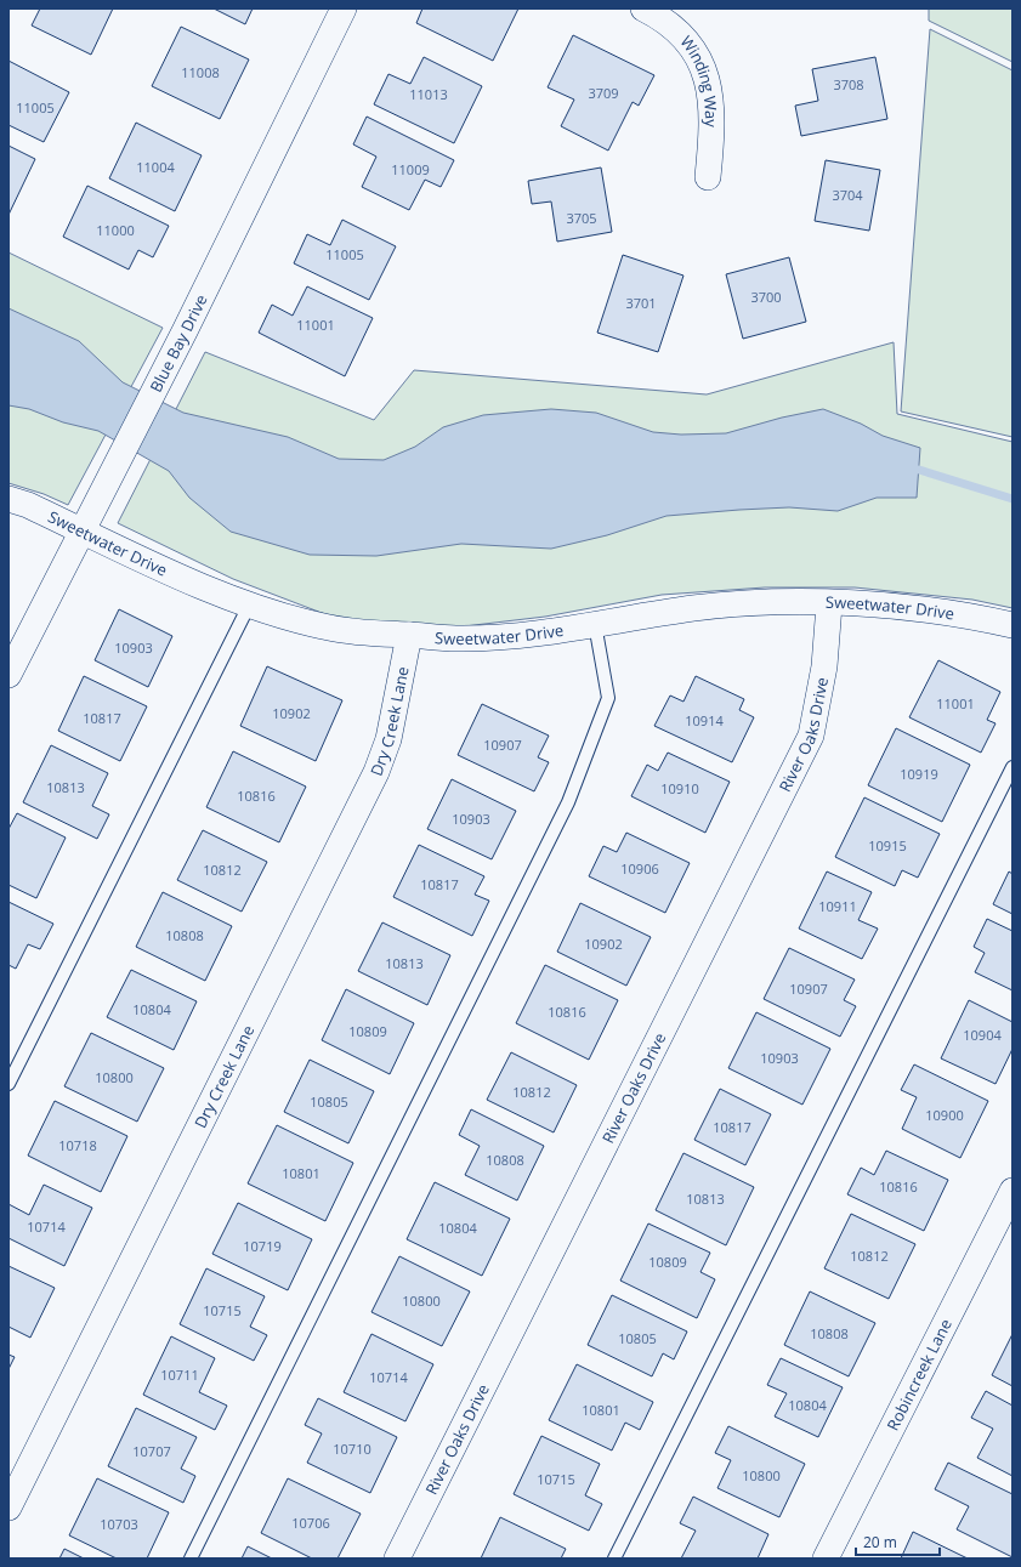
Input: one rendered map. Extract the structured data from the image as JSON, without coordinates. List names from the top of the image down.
{
  "streets": {
    "street": [
      "Winding Way",
      "Blue Bay Drive",
      "Sweetwater Drive",
      "Dry Creek Lane",
      "River Oaks Drive",
      "Robincreek Lane"
    ]
  },
  "crossings": [
    ["Blue Bay Drive", "Sweetwater Drive"],
    ["Sweetwater Drive", "Dry Creek Lane"],
    ["Sweetwater Drive", "River Oaks Drive"]
  ],
  "house_numbers": [
    "11008",
    "3708",
    "3709",
    "11013",
    "11005",
    "11004",
    "11009",
    "3704",
    "3705",
    "11000",
    "11005",
    "3700",
    "3701",
    "11001",
    "10903",
    "11001",
    "10902",
    "10817",
    "10914",
    "10907",
    "10919",
    "10813",
    "10910",
    "10816",
    "10903",
    "10915",
    "10906",
    "10812",
    "10817",
    "10911",
    "10808",
    "10902",
    "10813",
    "10907",
    "10804",
    "10816",
    "10809",
    "10904",
    "10903",
    "10800",
    "10812",
    "10805",
    "10900",
    "10817",
    "10718",
    "10808",
    "10801",
    "10816",
    "10813",
    "10714",
    "10804",
    "10719",
    "10812",
    "10809",
    "10800",
    "10715",
    "10808",
    "10805",
    "10711",
    "10714",
    "10804",
    "10801",
    "10710",
    "10707",
    "10800",
    "10715",
    "10706",
    "10703"
  ],
  "scale_bar": "20 m"
}
